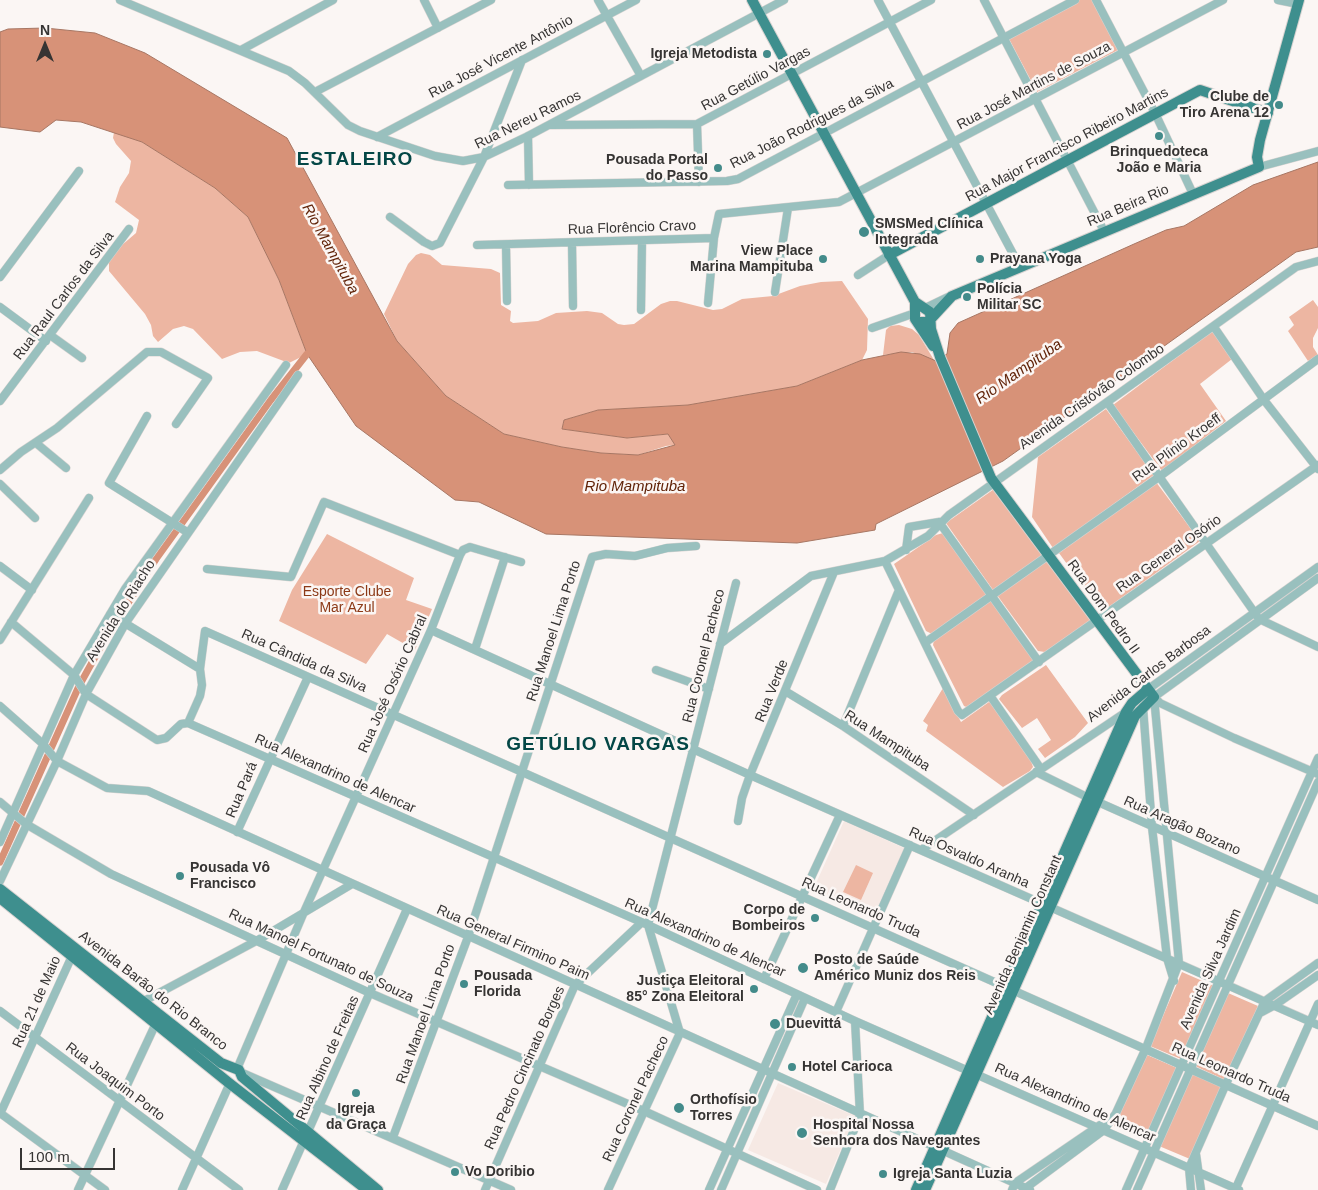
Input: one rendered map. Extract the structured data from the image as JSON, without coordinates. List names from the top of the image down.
{
  "streets": {
    "main road": [
      "Rua Major Francisco Ribeiro Martins",
      "Rua Beira Rio",
      "Rua Dom Pedro II",
      "Avenida Carlos Barbosa",
      "Avenida Benjamin Constant",
      "Avenida Barão do Rio Branco"
    ],
    "street": [
      "Rua José Vicente Antônio",
      "Rua Getúlio Vargas",
      "Rua José Martins de Souza",
      "Rua Nereu Ramos",
      "Rua João Rodrigues da Silva",
      "Rua Florêncio Cravo",
      "Rua Raul Carlos da Silva",
      "Avenida Cristóvão Colombo",
      "Rua Plínio Kroeff",
      "Rua General Osório",
      "Avenida do Riacho",
      "Rua Manoel Lima Porto",
      "Rua Coronel Pacheco",
      "Rua Cândida da Silva",
      "Rua José Osório Cabral",
      "Rua Verde",
      "Rua Mampituba",
      "Rua Alexandrino de Alencar",
      "Rua Pará",
      "Rua Aragão Bozano",
      "Rua Osvaldo Aranha",
      "Rua Leonardo Truda",
      "Rua General Firmino Paim",
      "Rua Manoel Fortunato de Souza",
      "Avenida Silva Jardim",
      "Rua 21 de Maio",
      "Rua Albino de Freitas",
      "Rua Pedro Cincinato Borges",
      "Rua Joaquim Porto"
    ]
  },
  "crossings": [
    ["Rua José Vicente Antônio", "Rua Nereu Ramos"],
    ["Rua Getúlio Vargas", "Rua Nereu Ramos"],
    ["Rua José Martins de Souza", "Rua Florêncio Cravo"],
    ["Avenida Cristóvão Colombo", "Rua Dom Pedro II"],
    ["Avenida Cristóvão Colombo", "Rua Coronel Pacheco"],
    ["Avenida Cristóvão Colombo", "Rua Verde"],
    ["Rua Plínio Kroeff", "Rua General Osório"],
    ["Rua Plínio Kroeff", "Rua Dom Pedro II"],
    ["Rua General Osório", "Rua Dom Pedro II"],
    ["Rua General Osório", "Rua Aragão Bozano"],
    ["Rua Dom Pedro II", "Avenida Carlos Barbosa"],
    ["Rua Dom Pedro II", "Avenida Benjamin Constant"],
    ["Rua Dom Pedro II", "Avenida Silva Jardim"],
    ["Avenida do Riacho", "Rua General Firmino Paim"],
    ["Avenida do Riacho", "Rua Manoel Fortunato de Souza"],
    ["Rua Manoel Lima Porto", "Rua Alexandrino de Alencar"],
    ["Rua Manoel Lima Porto", "Rua Osvaldo Aranha"],
    ["Rua Manoel Lima Porto", "Rua Leonardo Truda"],
    ["Rua Manoel Lima Porto", "Rua General Firmino Paim"],
    ["Rua Manoel Lima Porto", "Rua Manoel Fortunato de Souza"],
    ["Rua Coronel Pacheco", "Rua Alexandrino de Alencar"],
    ["Rua Coronel Pacheco", "Rua Osvaldo Aranha"],
    ["Rua Coronel Pacheco", "Rua Leonardo Truda"],
    ["Rua Coronel Pacheco", "Rua General Firmino Paim"],
    ["Rua Coronel Pacheco", "Rua Manoel Fortunato de Souza"],
    ["Rua Coronel Pacheco", "Rua Pedro Cincinato Borges"],
    ["Rua Cândida da Silva", "Rua José Osório Cabral"],
    ["Rua Cândida da Silva", "Rua Pará"],
    ["Rua Cândida da Silva", "Rua Leonardo Truda"],
    ["Avenida Carlos Barbosa", "Rua Mampituba"],
    ["Avenida Carlos Barbosa", "Rua Aragão Bozano"],
    ["Avenida Carlos Barbosa", "Rua Osvaldo Aranha"],
    ["Avenida Carlos Barbosa", "Avenida Benjamin Constant"],
    ["Rua José Osório Cabral", "Rua Alexandrino de Alencar"],
    ["Rua José Osório Cabral", "Rua Osvaldo Aranha"],
    ["Rua José Osório Cabral", "Rua Leonardo Truda"],
    ["Rua José Osório Cabral", "Rua General Firmino Paim"],
    ["Rua José Osório Cabral", "Rua Manoel Fortunato de Souza"],
    ["Rua José Osório Cabral", "Avenida Barão do Rio Branco"],
    ["Rua Verde", "Rua Mampituba"],
    ["Rua Verde", "Rua Osvaldo Aranha"],
    ["Rua Alexandrino de Alencar", "Rua Pará"],
    ["Rua Alexandrino de Alencar", "Avenida Benjamin Constant"],
    ["Rua Alexandrino de Alencar", "Avenida Silva Jardim"],
    ["Rua Alexandrino de Alencar", "Rua Pedro Cincinato Borges"],
    ["Rua Pará", "Rua General Firmino Paim"],
    ["Rua Aragão Bozano", "Avenida Benjamin Constant"],
    ["Rua Aragão Bozano", "Avenida Silva Jardim"],
    ["Rua Osvaldo Aranha", "Avenida Benjamin Constant"],
    ["Rua Osvaldo Aranha", "Avenida Silva Jardim"],
    ["Rua Leonardo Truda", "Avenida Benjamin Constant"],
    ["Rua Leonardo Truda", "Avenida Silva Jardim"],
    ["Avenida Benjamin Constant", "Rua General Firmino Paim"],
    ["Rua General Firmino Paim", "Rua Albino de Freitas"],
    ["Rua General Firmino Paim", "Rua Pedro Cincinato Borges"],
    ["Rua Manoel Fortunato de Souza", "Rua Albino de Freitas"],
    ["Rua Manoel Fortunato de Souza", "Rua Pedro Cincinato Borges"],
    ["Avenida Barão do Rio Branco", "Rua 21 de Maio"],
    ["Avenida Barão do Rio Branco", "Rua Albino de Freitas"],
    ["Rua 21 de Maio", "Rua Joaquim Porto"]
  ],
  "districts": ["ESTALEIRO", "GETÚLIO VARGAS"],
  "water": ["Rio Mampituba"],
  "parks": ["Esporte Clube Mar Azul"],
  "places": [
    "Igreja Metodista",
    "Clube de Tiro Arena 12",
    "Brinquedoteca João e Maria",
    "Pousada Portal do Passo",
    "SMSMed Clínica Integrada",
    "View Place Marina Mampituba",
    "Prayana Yoga",
    "Polícia Militar SC",
    "Pousada Vô Francisco",
    "Corpo de Bombeiros",
    "Posto de Saúde Américo Muniz dos Reis",
    "Pousada Florida",
    "Justiça Eleitoral 85° Zona Eleitoral",
    "Duevittá",
    "Hotel Carioca",
    "Igreja da Graça",
    "Orthofísio Torres",
    "Hospital Nossa Senhora dos Navegantes",
    "Vo Doribio",
    "Igreja Santa Luzia"
  ],
  "scale_bar": "100 m",
  "north": "top"
}
